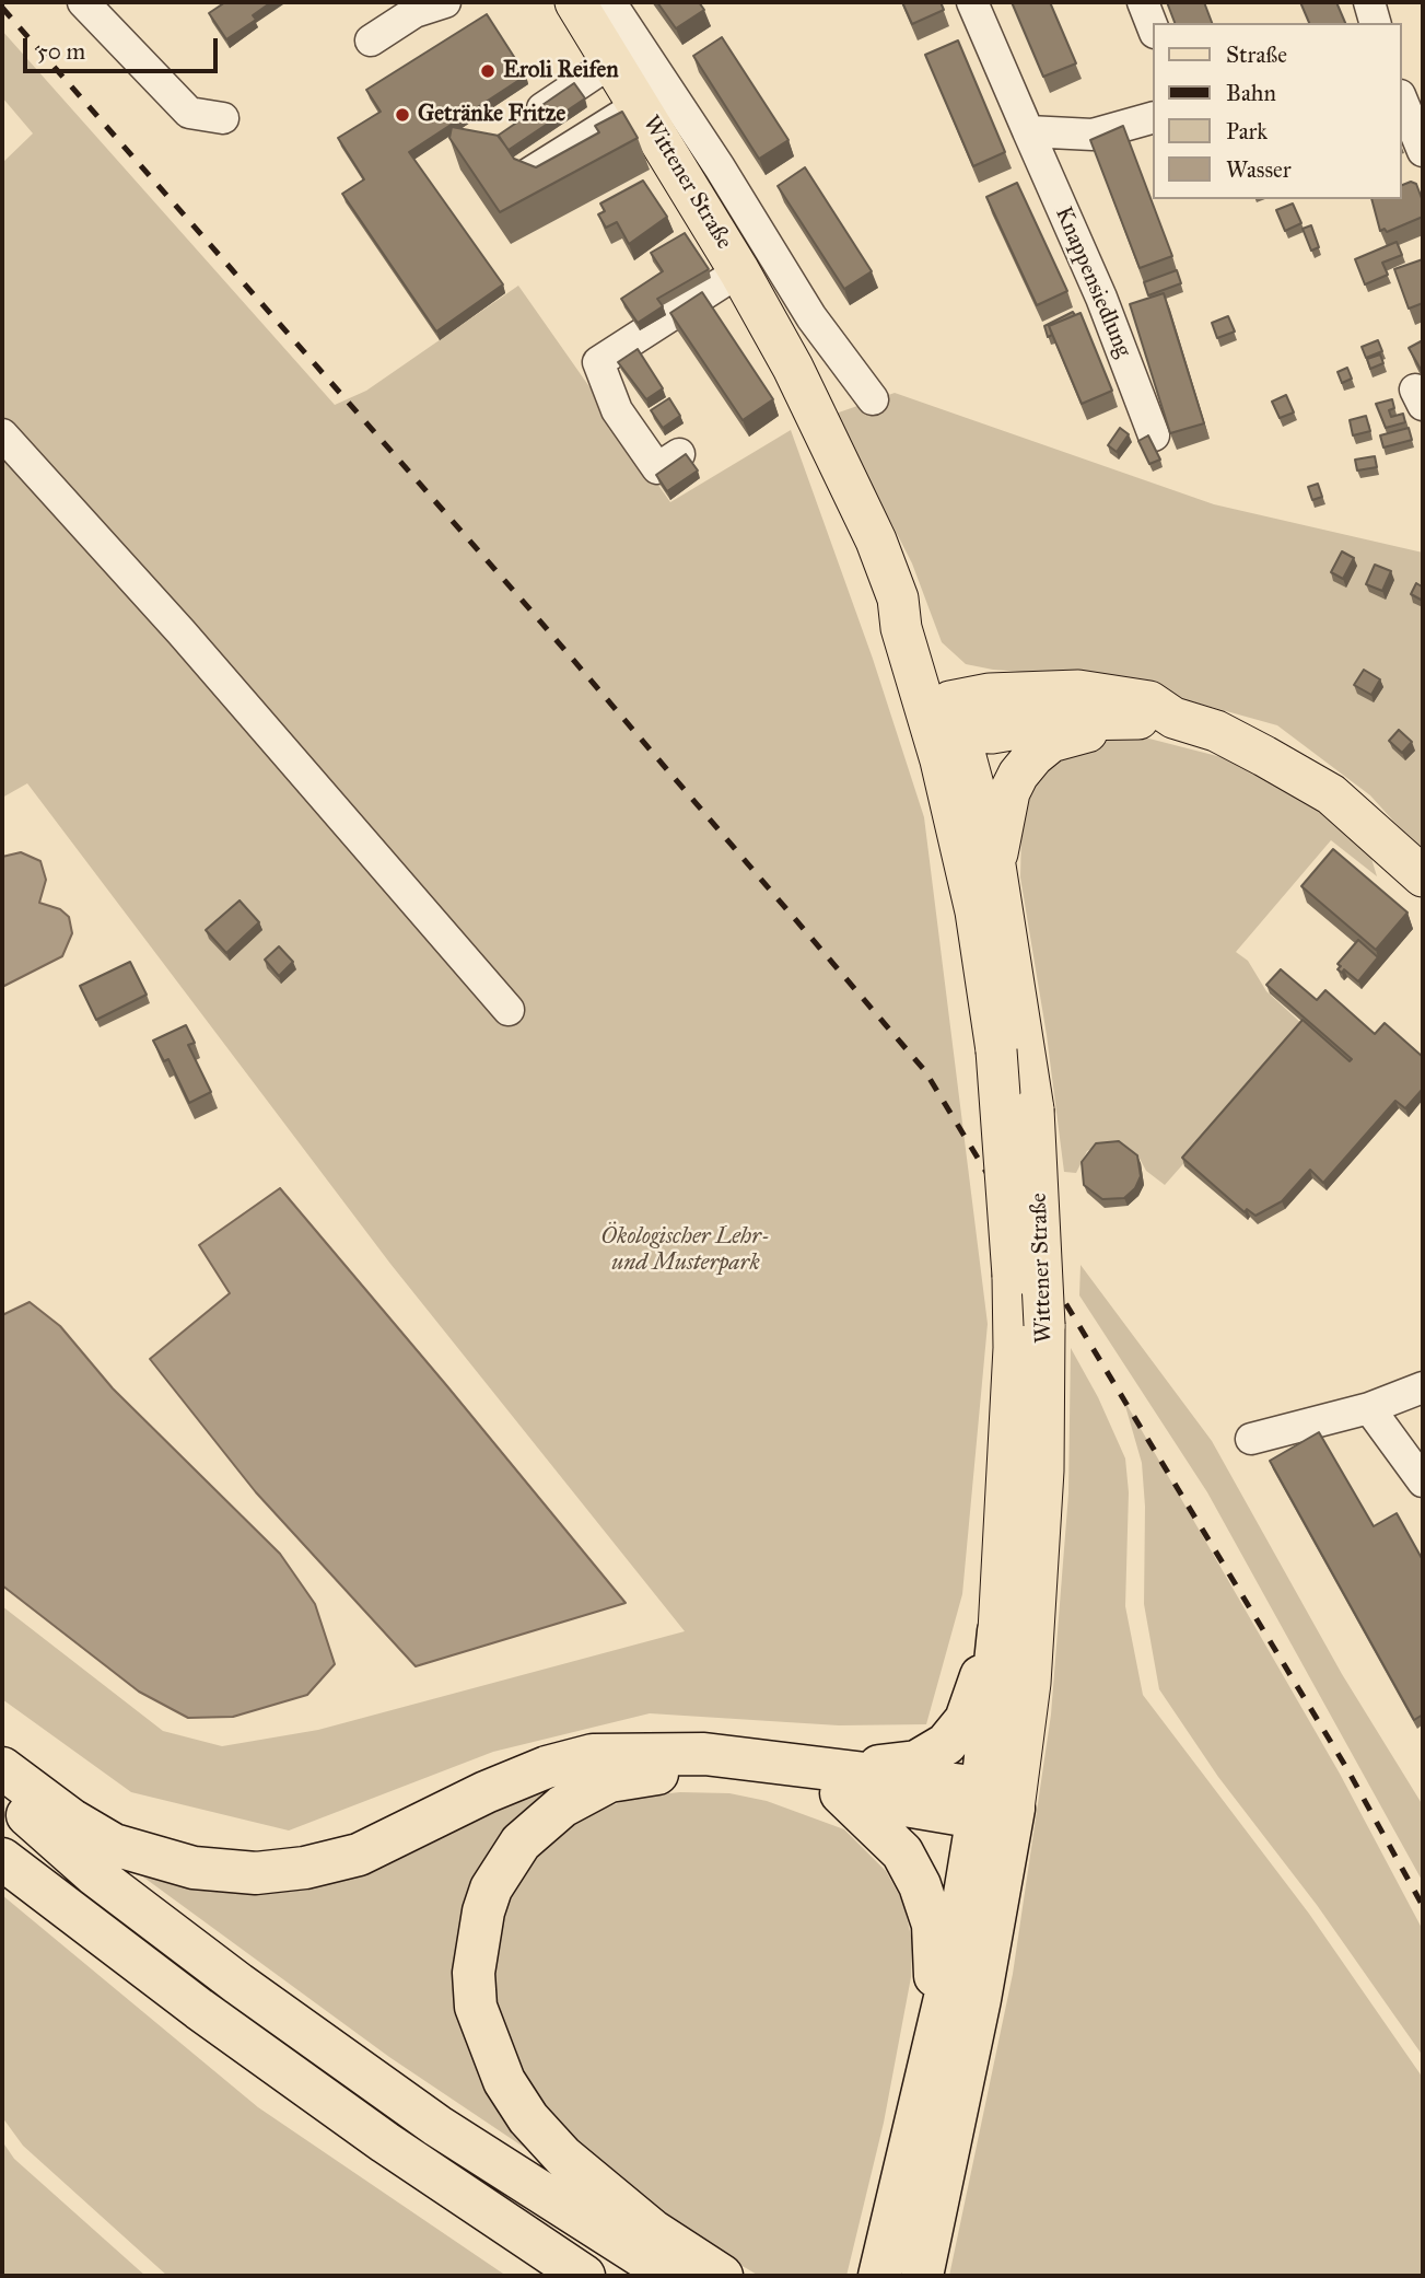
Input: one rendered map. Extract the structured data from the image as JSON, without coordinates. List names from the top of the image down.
{
  "streets": {
    "main road": ["Wittener Straße"],
    "street": ["Knappensiedlung"]
  },
  "parks": ["Ökologischer Lehr- und Musterpark"],
  "places": ["Eroli Reifen", "Getränke Fritze"],
  "legend": [
    "Straße",
    "Bahn",
    "Park",
    "Wasser"
  ],
  "scale_bar": "50 m"
}
